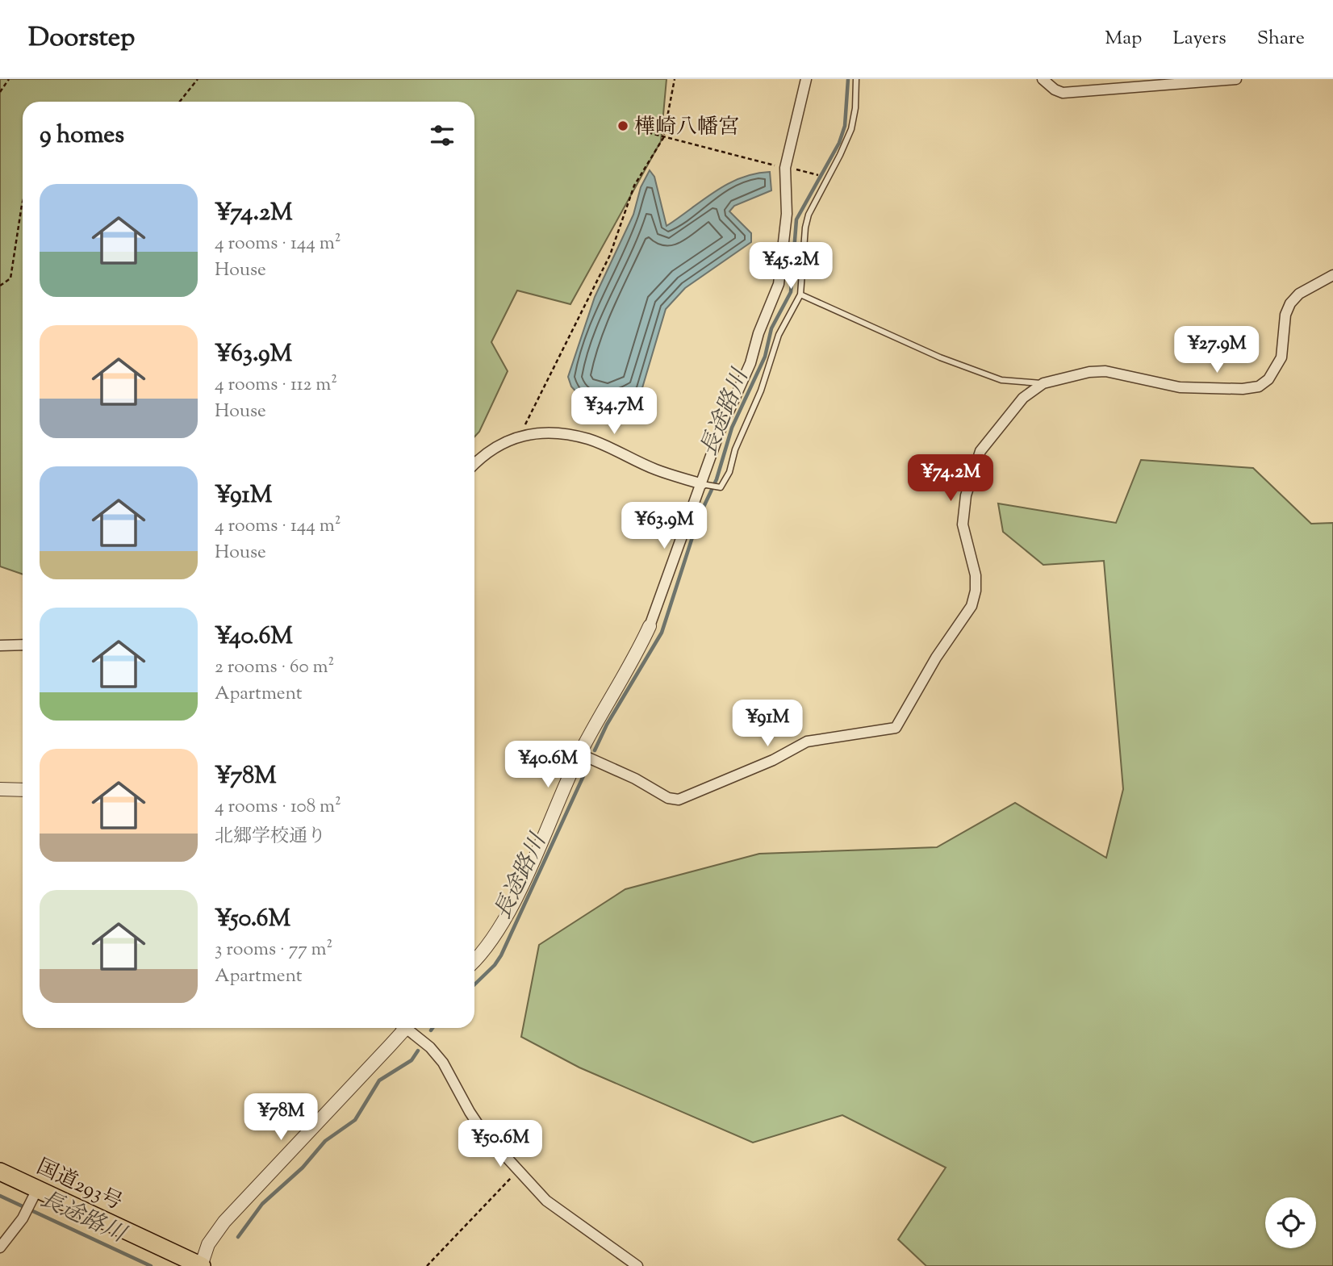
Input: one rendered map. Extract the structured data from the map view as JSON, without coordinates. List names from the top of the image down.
{
  "streets": {
    "highway": ["国道293号"]
  },
  "water": ["長途路川"],
  "places": ["樺崎八幡宮"],
  "page": {
    "header": "Doorstep",
    "nav": ["Map", "Layers", "Share"],
    "heading": "9 homes",
    "list": [
      {
        "name": "¥74.2M",
        "note": "4 rooms · 144 m² · House"
      },
      {
        "name": "¥63.9M",
        "note": "4 rooms · 112 m² · House"
      },
      {
        "name": "¥91M",
        "note": "4 rooms · 144 m² · House"
      },
      {
        "name": "¥40.6M",
        "note": "2 rooms · 60 m² · Apartment"
      },
      {
        "name": "¥78M",
        "note": "4 rooms · 108 m² · 北郷学校通り"
      },
      {
        "name": "¥50.6M",
        "note": "3 rooms · 77 m² · Apartment"
      }
    ],
    "price": [
      "¥45.2M",
      "¥27.9M",
      "¥34.7M",
      "¥74.2M",
      "¥63.9M",
      "¥91M",
      "¥40.6M",
      "¥78M",
      "¥50.6M"
    ]
  }
}
